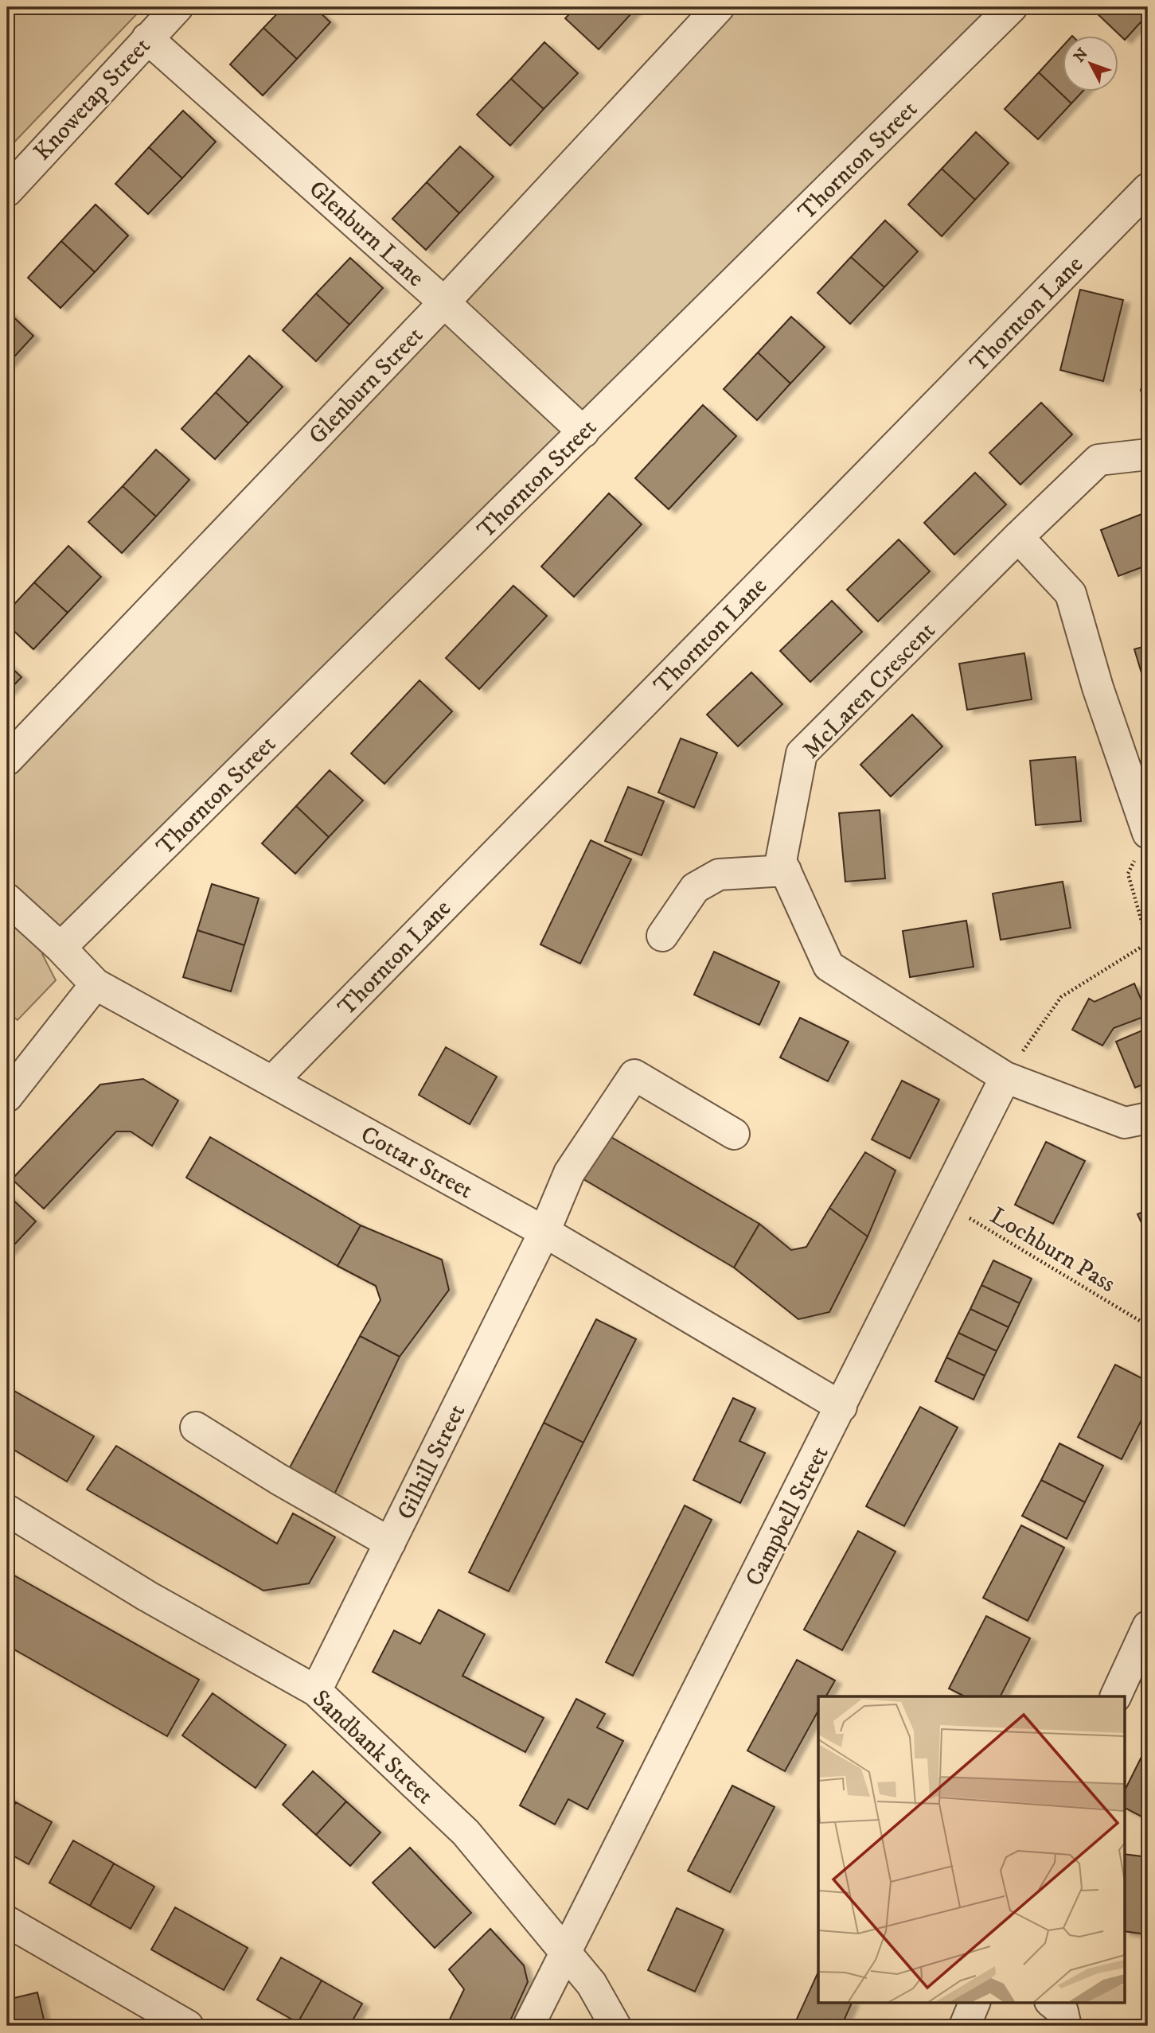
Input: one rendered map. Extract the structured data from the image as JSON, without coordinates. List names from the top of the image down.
{
  "streets": {
    "street": [
      "Knowetap Street",
      "Thornton Street",
      "Glenburn Lane",
      "Thornton Lane",
      "Glenburn Street",
      "McLaren Crescent",
      "Cottar Street",
      "Gilhill Street",
      "Campbell Street",
      "Sandbank Street"
    ],
    "path": ["Lochburn Pass"]
  },
  "crossings": [
    ["Knowetap Street", "Glenburn Lane"],
    ["Thornton Street", "Glenburn Lane"],
    ["Thornton Street", "Cottar Street"],
    ["Glenburn Lane", "Glenburn Street"],
    ["Thornton Lane", "Cottar Street"],
    ["McLaren Crescent", "Campbell Street"],
    ["Cottar Street", "Gilhill Street"],
    ["Cottar Street", "Campbell Street"],
    ["Lochburn Pass", "Campbell Street"],
    ["Gilhill Street", "Sandbank Street"],
    ["Campbell Street", "Sandbank Street"]
  ],
  "north": "top left"
}
